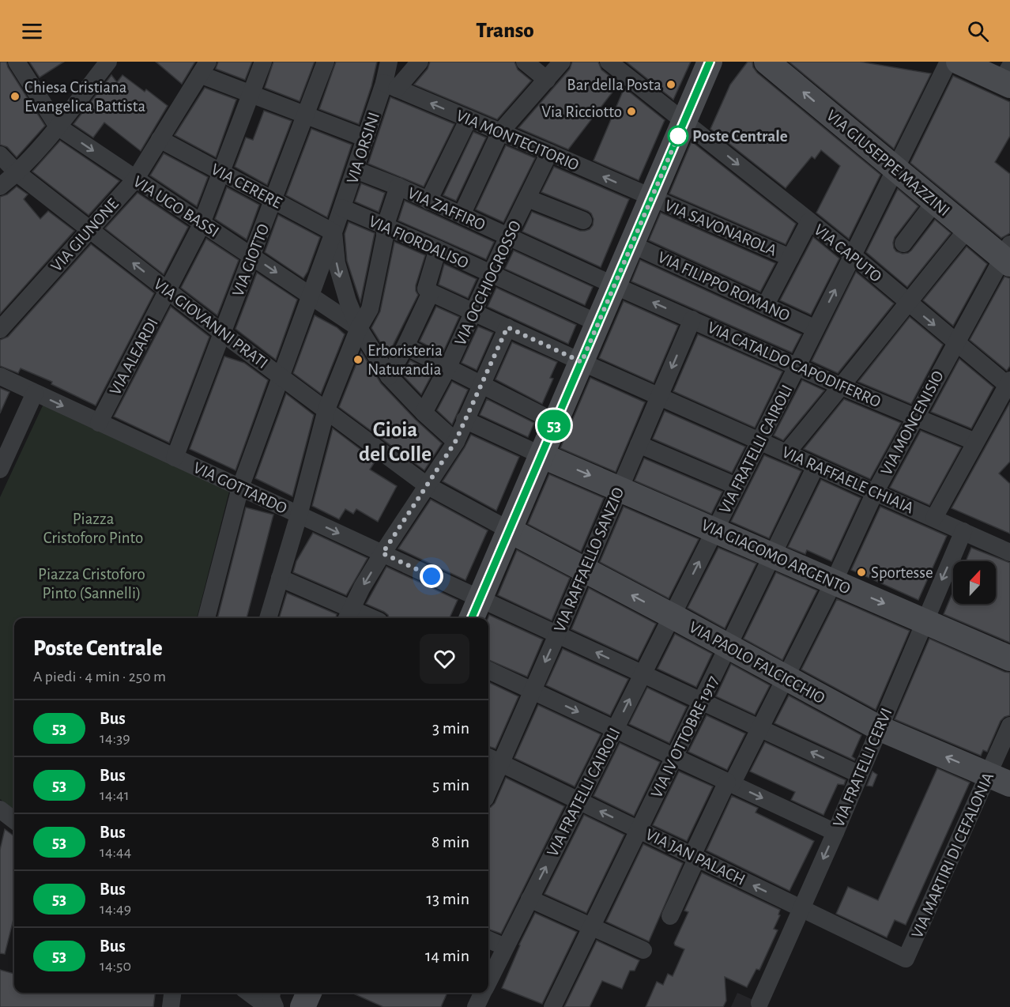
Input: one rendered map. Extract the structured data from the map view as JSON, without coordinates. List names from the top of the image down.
{
  "streets": {
    "main road": ["VIA GIUSEPPE MAZZINI", "VIA GIACOMO ARGENTO", "VIA PAOLO FALCICCHIO"],
    "street": [
      "VIA MONTECITORIO",
      "VIA ORSINI",
      "VIA CERERE",
      "VIA UGO BASSI",
      "VIA ZAFFIRO",
      "VIA SAVONAROLA",
      "VIA GIUNONE",
      "VIA FIORDALISO",
      "VIA CAPUTO",
      "VIA GIOTTO",
      "VIA OCCHIOGROSSO",
      "VIA FILIPPO ROMANO",
      "VIA GIOVANNI PRATI",
      "VIA ALEARDI",
      "VIA CATALDO CAPODIFERRO",
      "VIA MONCENISIO",
      "VIA FRATELLI CAIROLI",
      "VIA RAFFAELE CHIAIA",
      "VIA GOTTARDO",
      "VIA RAFFAELLO SANZIO",
      "VIA IV OTTOBRE 1917",
      "VIA FRATELLI CERVI",
      "VIA MARTIRI DI CEFALONIA",
      "VIA JAN PALACH"
    ]
  },
  "crossings": [
    ["VIA MONTECITORIO", "VIA ORSINI"],
    ["VIA MONTECITORIO", "VIA SAVONAROLA"],
    ["VIA MONTECITORIO", "VIA OCCHIOGROSSO"],
    ["VIA ORSINI", "VIA CERERE"],
    ["VIA ORSINI", "VIA UGO BASSI"],
    ["VIA ORSINI", "VIA ZAFFIRO"],
    ["VIA ORSINI", "VIA FIORDALISO"],
    ["VIA ORSINI", "VIA OCCHIOGROSSO"],
    ["VIA ORSINI", "VIA GIOVANNI PRATI"],
    ["VIA ORSINI", "VIA GOTTARDO"],
    ["VIA GIUSEPPE MAZZINI", "VIA MONCENISIO"],
    ["VIA GIUSEPPE MAZZINI", "VIA FRATELLI CAIROLI"],
    ["VIA CERERE", "VIA GIUNONE"],
    ["VIA CERERE", "VIA GIOTTO"],
    ["VIA CERERE", "VIA ALEARDI"],
    ["VIA UGO BASSI", "VIA GIUNONE"],
    ["VIA UGO BASSI", "VIA GIOTTO"],
    ["VIA UGO BASSI", "VIA ALEARDI"],
    ["VIA ZAFFIRO", "VIA OCCHIOGROSSO"],
    ["VIA ZAFFIRO", "VIA CATALDO CAPODIFERRO"],
    ["VIA GIUNONE", "VIA GIOVANNI PRATI"],
    ["VIA FIORDALISO", "VIA OCCHIOGROSSO"],
    ["VIA CAPUTO", "VIA MONCENISIO"],
    ["VIA CAPUTO", "VIA FRATELLI CAIROLI"],
    ["VIA GIOTTO", "VIA GIOVANNI PRATI"],
    ["VIA GIOTTO", "VIA GOTTARDO"],
    ["VIA OCCHIOGROSSO", "VIA RAFFAELE CHIAIA"],
    ["VIA FILIPPO ROMANO", "VIA FRATELLI CAIROLI"],
    ["VIA GIOVANNI PRATI", "VIA ALEARDI"],
    ["VIA GIOVANNI PRATI", "VIA PAOLO FALCICCHIO"],
    ["VIA ALEARDI", "VIA GOTTARDO"],
    ["VIA CATALDO CAPODIFERRO", "VIA MONCENISIO"],
    ["VIA CATALDO CAPODIFERRO", "VIA FRATELLI CAIROLI"],
    ["VIA CATALDO CAPODIFERRO", "VIA RAFFAELLO SANZIO"],
    ["VIA MONCENISIO", "VIA RAFFAELE CHIAIA"],
    ["VIA MONCENISIO", "VIA GOTTARDO"],
    ["VIA MONCENISIO", "VIA GIACOMO ARGENTO"],
    ["VIA MONCENISIO", "VIA PAOLO FALCICCHIO"],
    ["VIA MONCENISIO", "VIA JAN PALACH"],
    ["VIA FRATELLI CAIROLI", "VIA RAFFAELE CHIAIA"],
    ["VIA FRATELLI CAIROLI", "VIA GOTTARDO"],
    ["VIA FRATELLI CAIROLI", "VIA GIACOMO ARGENTO"],
    ["VIA FRATELLI CAIROLI", "VIA PAOLO FALCICCHIO"],
    ["VIA FRATELLI CAIROLI", "VIA JAN PALACH"],
    ["VIA RAFFAELE CHIAIA", "VIA RAFFAELLO SANZIO"],
    ["VIA RAFFAELE CHIAIA", "VIA IV OTTOBRE 1917"],
    ["VIA RAFFAELE CHIAIA", "VIA FRATELLI CERVI"],
    ["VIA GOTTARDO", "VIA RAFFAELLO SANZIO"],
    ["VIA GOTTARDO", "VIA IV OTTOBRE 1917"],
    ["VIA GOTTARDO", "VIA FRATELLI CERVI"],
    ["VIA GIACOMO ARGENTO", "VIA RAFFAELLO SANZIO"],
    ["VIA GIACOMO ARGENTO", "VIA IV OTTOBRE 1917"],
    ["VIA GIACOMO ARGENTO", "VIA FRATELLI CERVI"],
    ["VIA RAFFAELLO SANZIO", "VIA PAOLO FALCICCHIO"],
    ["VIA RAFFAELLO SANZIO", "VIA JAN PALACH"],
    ["VIA PAOLO FALCICCHIO", "VIA IV OTTOBRE 1917"],
    ["VIA PAOLO FALCICCHIO", "VIA FRATELLI CERVI"],
    ["VIA PAOLO FALCICCHIO", "VIA MARTIRI DI CEFALONIA"],
    ["VIA IV OTTOBRE 1917", "VIA JAN PALACH"],
    ["VIA FRATELLI CERVI", "VIA JAN PALACH"],
    ["VIA MARTIRI DI CEFALONIA", "VIA JAN PALACH"]
  ],
  "one_way": [
    "VIA MONTECITORIO",
    "VIA GIUSEPPE MAZZINI",
    "VIA UGO BASSI",
    "VIA CAPUTO",
    "VIA GIACOMO ARGENTO",
    "VIA PAOLO FALCICCHIO",
    "VIA FRATELLI CERVI"
  ],
  "districts": ["Gioia del Colle"],
  "parks": ["Piazza Cristoforo Pinto", "Piazza Cristoforo Pinto (Sannelli)"],
  "places": [
    "Bar della Posta",
    "Chiesa Cristiana Evangelica Battista",
    "Via Ricciotto",
    "Poste Centrale",
    "Erboristeria Naturandia",
    "Sportesse"
  ],
  "lines": ["bus line 53"],
  "north": "top",
  "page": {
    "header": "Transo",
    "on_map": "53",
    "heading": ["Poste Centrale", "A piedi · 4 min · 250 m"],
    "list": [
      {
        "mark": "53",
        "name": "Bus",
        "note": "14:39",
        "value": "3 min"
      },
      {
        "mark": "53",
        "name": "Bus",
        "note": "14:41",
        "value": "5 min"
      },
      {
        "mark": "53",
        "name": "Bus",
        "note": "14:44",
        "value": "8 min"
      },
      {
        "mark": "53",
        "name": "Bus",
        "note": "14:49",
        "value": "13 min"
      },
      {
        "mark": "53",
        "name": "Bus",
        "note": "14:50",
        "value": "14 min"
      }
    ]
  }
}
